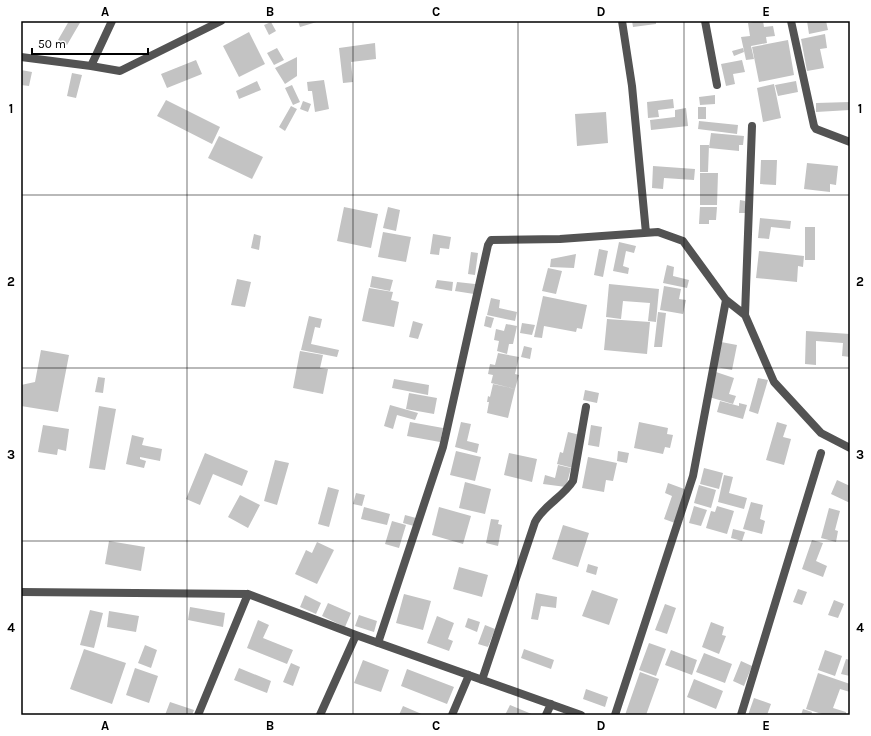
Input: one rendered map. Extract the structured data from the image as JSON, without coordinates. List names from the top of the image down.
{
  "scale_bar": "50 m",
  "grid": {
    "columns": [
      "A",
      "B",
      "C",
      "D",
      "E"
    ],
    "rows": [
      "1",
      "2",
      "3",
      "4"
    ]
  }
}
